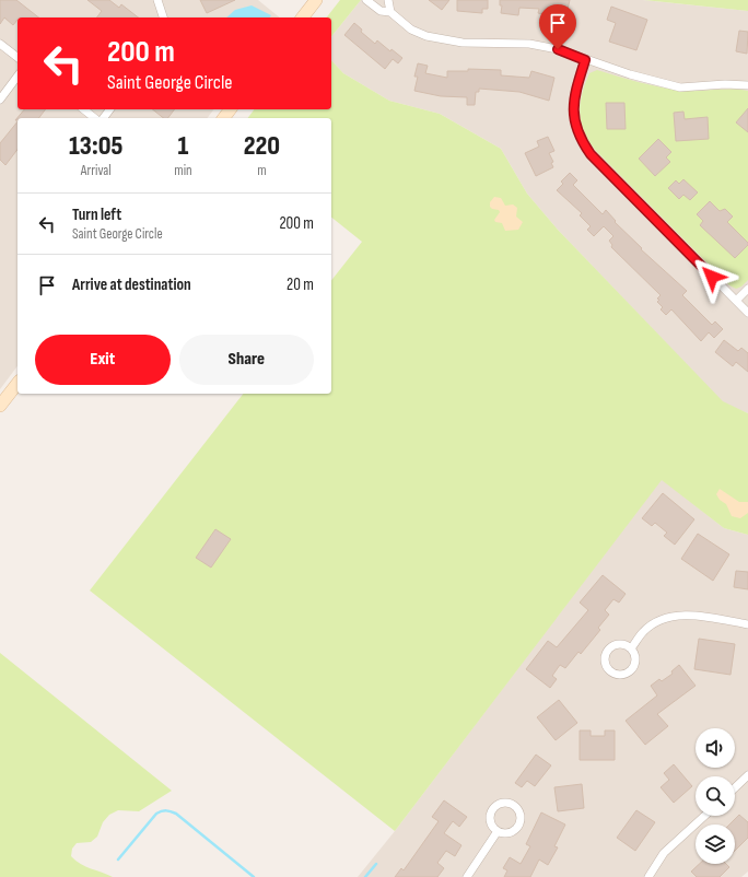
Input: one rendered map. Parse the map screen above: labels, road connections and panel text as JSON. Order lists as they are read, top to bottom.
{
  "page": {
    "turn": ["200 m", "Saint George Circle"],
    "eta": [
      "13:05",
      "Arrival",
      "1",
      "min",
      "220",
      "m"
    ],
    "list": [
      {
        "name": "Turn left",
        "note": "Saint George Circle",
        "value": "200 m"
      },
      {
        "name": "Arrive at destination",
        "value": "20 m"
      }
    ],
    "buttons": ["Exit", "Share"]
  }
}
